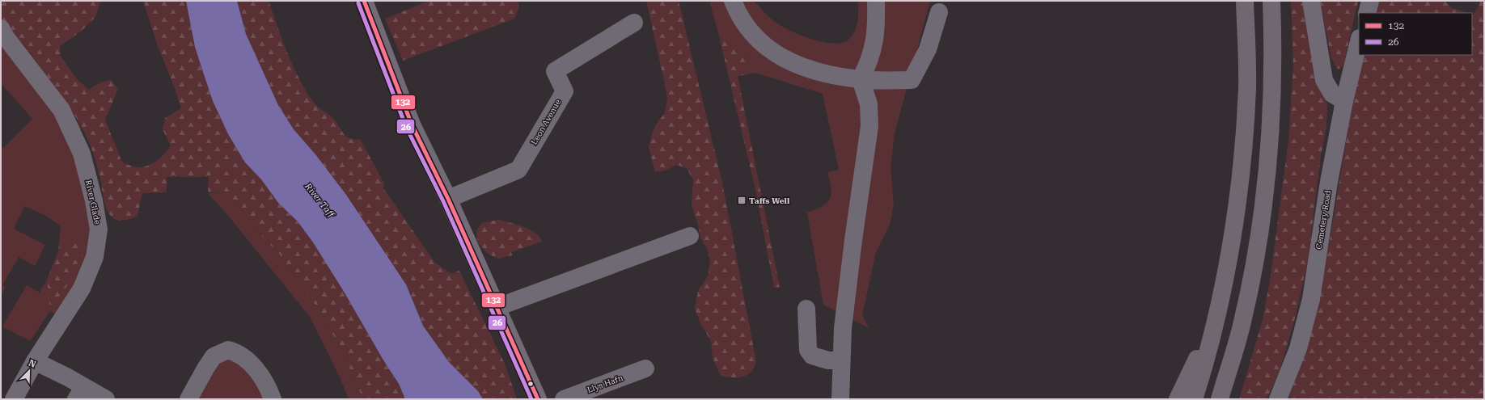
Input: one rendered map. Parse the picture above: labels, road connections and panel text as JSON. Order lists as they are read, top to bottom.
{
  "streets": {
    "street": [
      "Leon Avenue",
      "River Glade",
      "Cemetery Road",
      "Llys Hafn"
    ]
  },
  "water": ["River Taff"],
  "places": {
    "transit": ["Taffs Well"]
  },
  "lines": ["transit line 132", "transit line 26"],
  "legend": ["132", "26"],
  "north": "top right"
}
